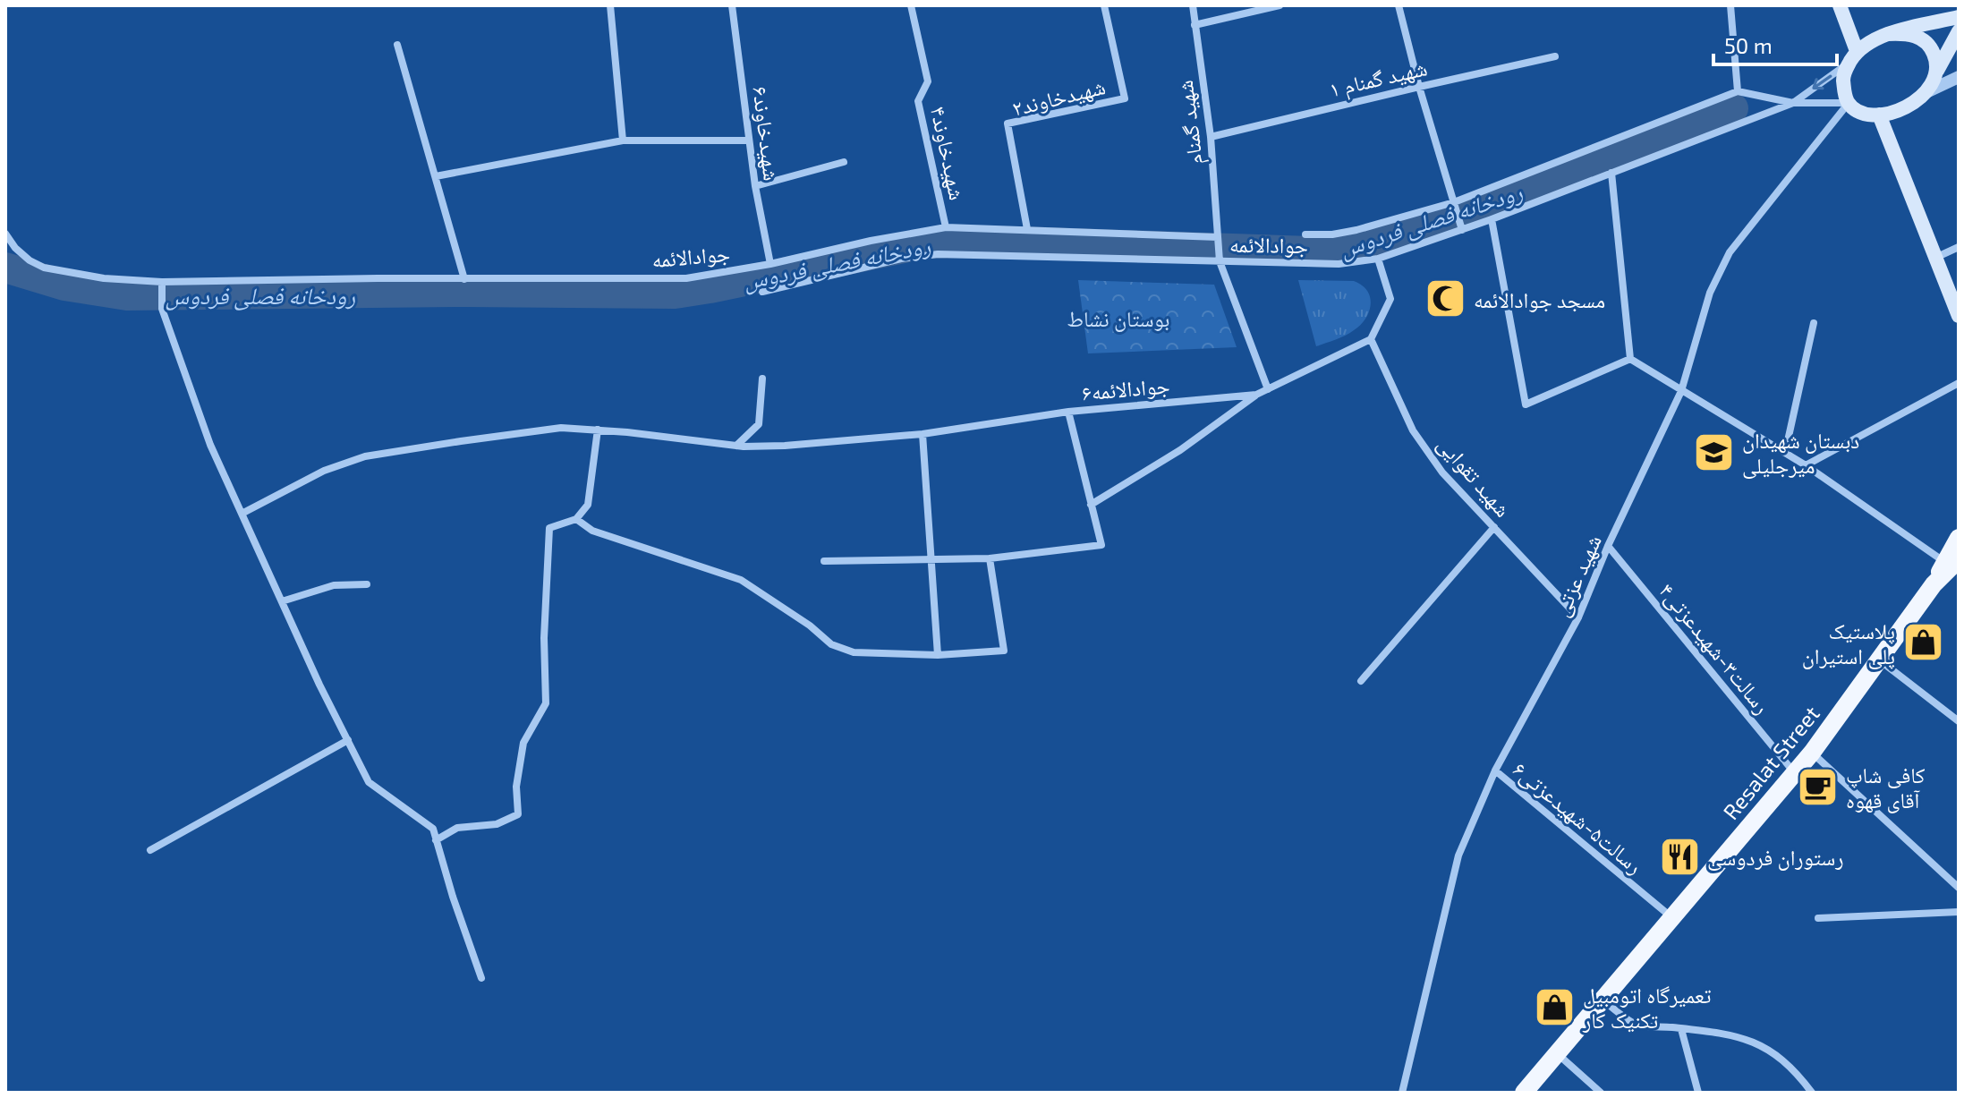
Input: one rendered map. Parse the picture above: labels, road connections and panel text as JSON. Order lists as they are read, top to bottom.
{
  "streets": {
    "main road": ["Resalat Street"],
    "street": [
      "شهید گمنام ۱",
      "شهیدخاوند۲",
      "شهید گمنام",
      "شهیدخاوند۶",
      "شهیدخاوند۴",
      "جوادالائمه",
      "جوادالائمه۶",
      "شهید تقوایی",
      "شهید عزتی",
      "رسالت۳-شهیدعزتی۴",
      "رسالت۵-شهیدعزتی۶"
    ]
  },
  "crossings": [
    ["شهید گمنام ۱", "شهید گمنام"],
    ["شهیدخاوند۲", "جوادالائمه"],
    ["شهید گمنام", "جوادالائمه"],
    ["شهید گمنام", "جوادالائمه۶"],
    ["شهیدخاوند۶", "جوادالائمه"],
    ["شهیدخاوند۴", "جوادالائمه"],
    ["جوادالائمه", "شهید عزتی"],
    ["جوادالائمه۶", "شهید تقوایی"],
    ["شهید تقوایی", "شهید عزتی"],
    ["شهید عزتی", "رسالت۳-شهیدعزتی۴"],
    ["شهید عزتی", "رسالت۵-شهیدعزتی۶"],
    ["رسالت۳-شهیدعزتی۴", "Resalat Street"],
    ["Resalat Street", "رسالت۵-شهیدعزتی۶"]
  ],
  "water": ["رودخانه فصلی فردوس"],
  "parks": ["بوستان نشاط"],
  "places": {
    "mosque": ["مسجد جوادالائمه"],
    "school or university": ["دبستان شهیدان میرجلیلی"],
    "shop": ["پلاستیک پلی استیران", "تعمیرگاه اتومبیل تکنیک کار"],
    "cafe": ["کافی شاپ آقای‌ قهوه"],
    "restaurant": ["رستوران فردوسی"]
  },
  "scale_bar": "50 m"
}
